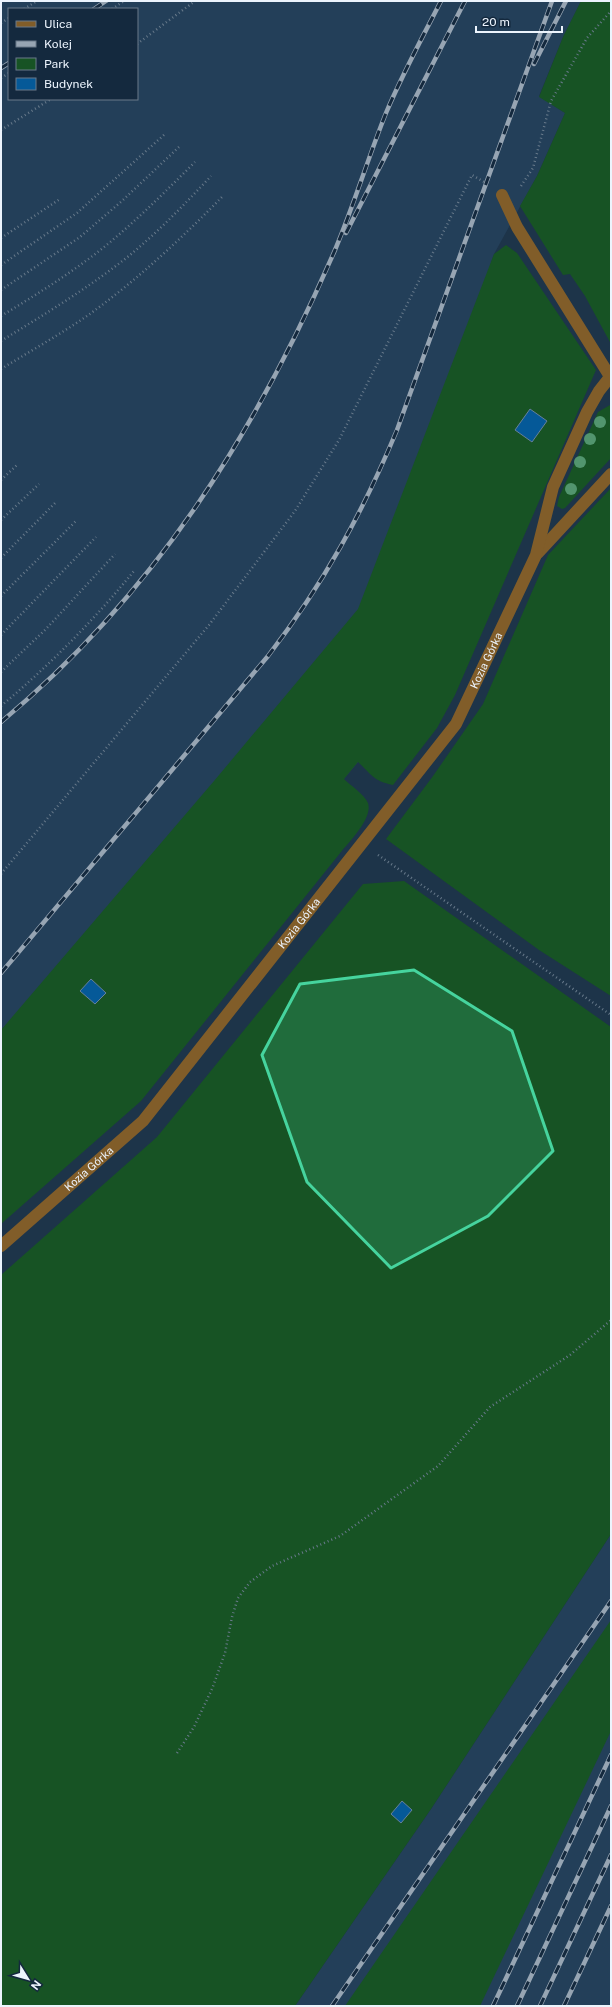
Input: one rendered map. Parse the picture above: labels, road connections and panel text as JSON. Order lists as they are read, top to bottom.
{
  "streets": {
    "street": ["Kozia Górka"]
  },
  "legend": [
    "Ulica",
    "Kolej",
    "Park",
    "Budynek"
  ],
  "scale_bar": "20 m",
  "north": "bottom right"
}
